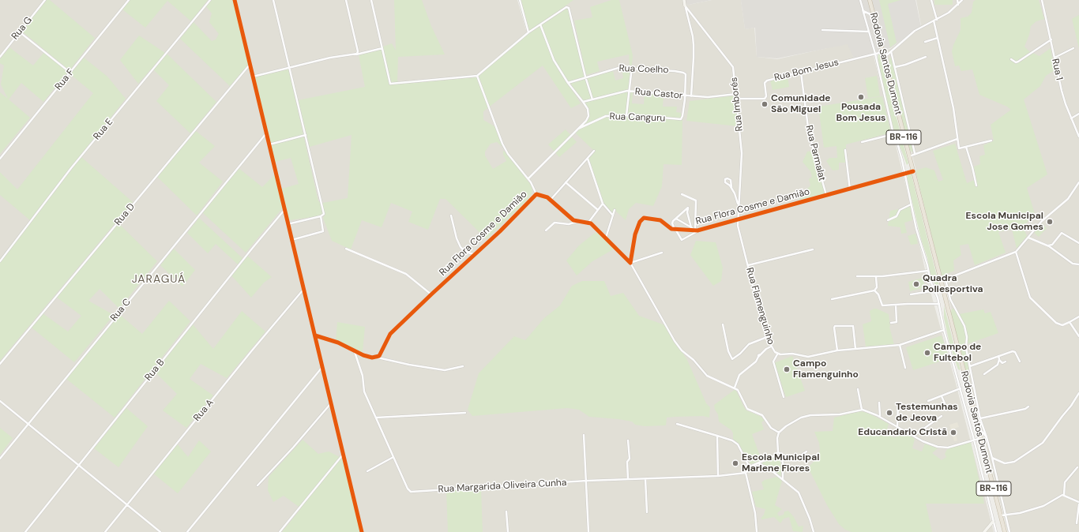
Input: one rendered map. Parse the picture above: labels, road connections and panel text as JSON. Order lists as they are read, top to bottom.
{
  "streets": {
    "highway": ["Rodovia Santos Dumont", "BR-116"],
    "street": [
      "Rua G",
      "Rua Coelho",
      "Rua 1",
      "Rua Bom Jesus",
      "Rua F",
      "Rua Castor",
      "Rua Imborés",
      "Rua Canguru",
      "Rua E",
      "Rua Parmalat",
      "Rua Flora Cosme e Damião",
      "Rua D",
      "Rua Flamenguinho",
      "Rua C",
      "Rua B",
      "Rua A",
      "Rua Margarida Oliveira Cunha"
    ]
  },
  "crossings": [
    ["Rodovia Santos Dumont", "Rua Bom Jesus"],
    ["Rodovia Santos Dumont", "Rua Flora Cosme e Damião"],
    ["Rua Coelho", "Rua Castor"],
    ["Rua Coelho", "Rua Canguru"],
    ["Rua Bom Jesus", "Rua Imborés"],
    ["Rua Bom Jesus", "Rua Parmalat"],
    ["Rua Castor", "Rua Imborés"],
    ["Rua Castor", "Rua Canguru"],
    ["Rua Imborés", "Rua Flora Cosme e Damião"],
    ["Rua Imborés", "Rua Flamenguinho"],
    ["Rua Parmalat", "Rua Flora Cosme e Damião"],
    ["Rua Flora Cosme e Damião", "Rua Flamenguinho"]
  ],
  "districts": ["JARAGUÁ"],
  "places": [
    "Pousada Bom Jesus",
    "Comunidade São Miguel",
    "Escola Municipal Jose Gomes",
    "Quadra Poliesportiva",
    "Campo de Fultebol",
    "Campo Flamenguinho",
    "Testemunhas de Jeova",
    "Educandario Cristã",
    "Escola Municipal Marlene Flores"
  ]
}
